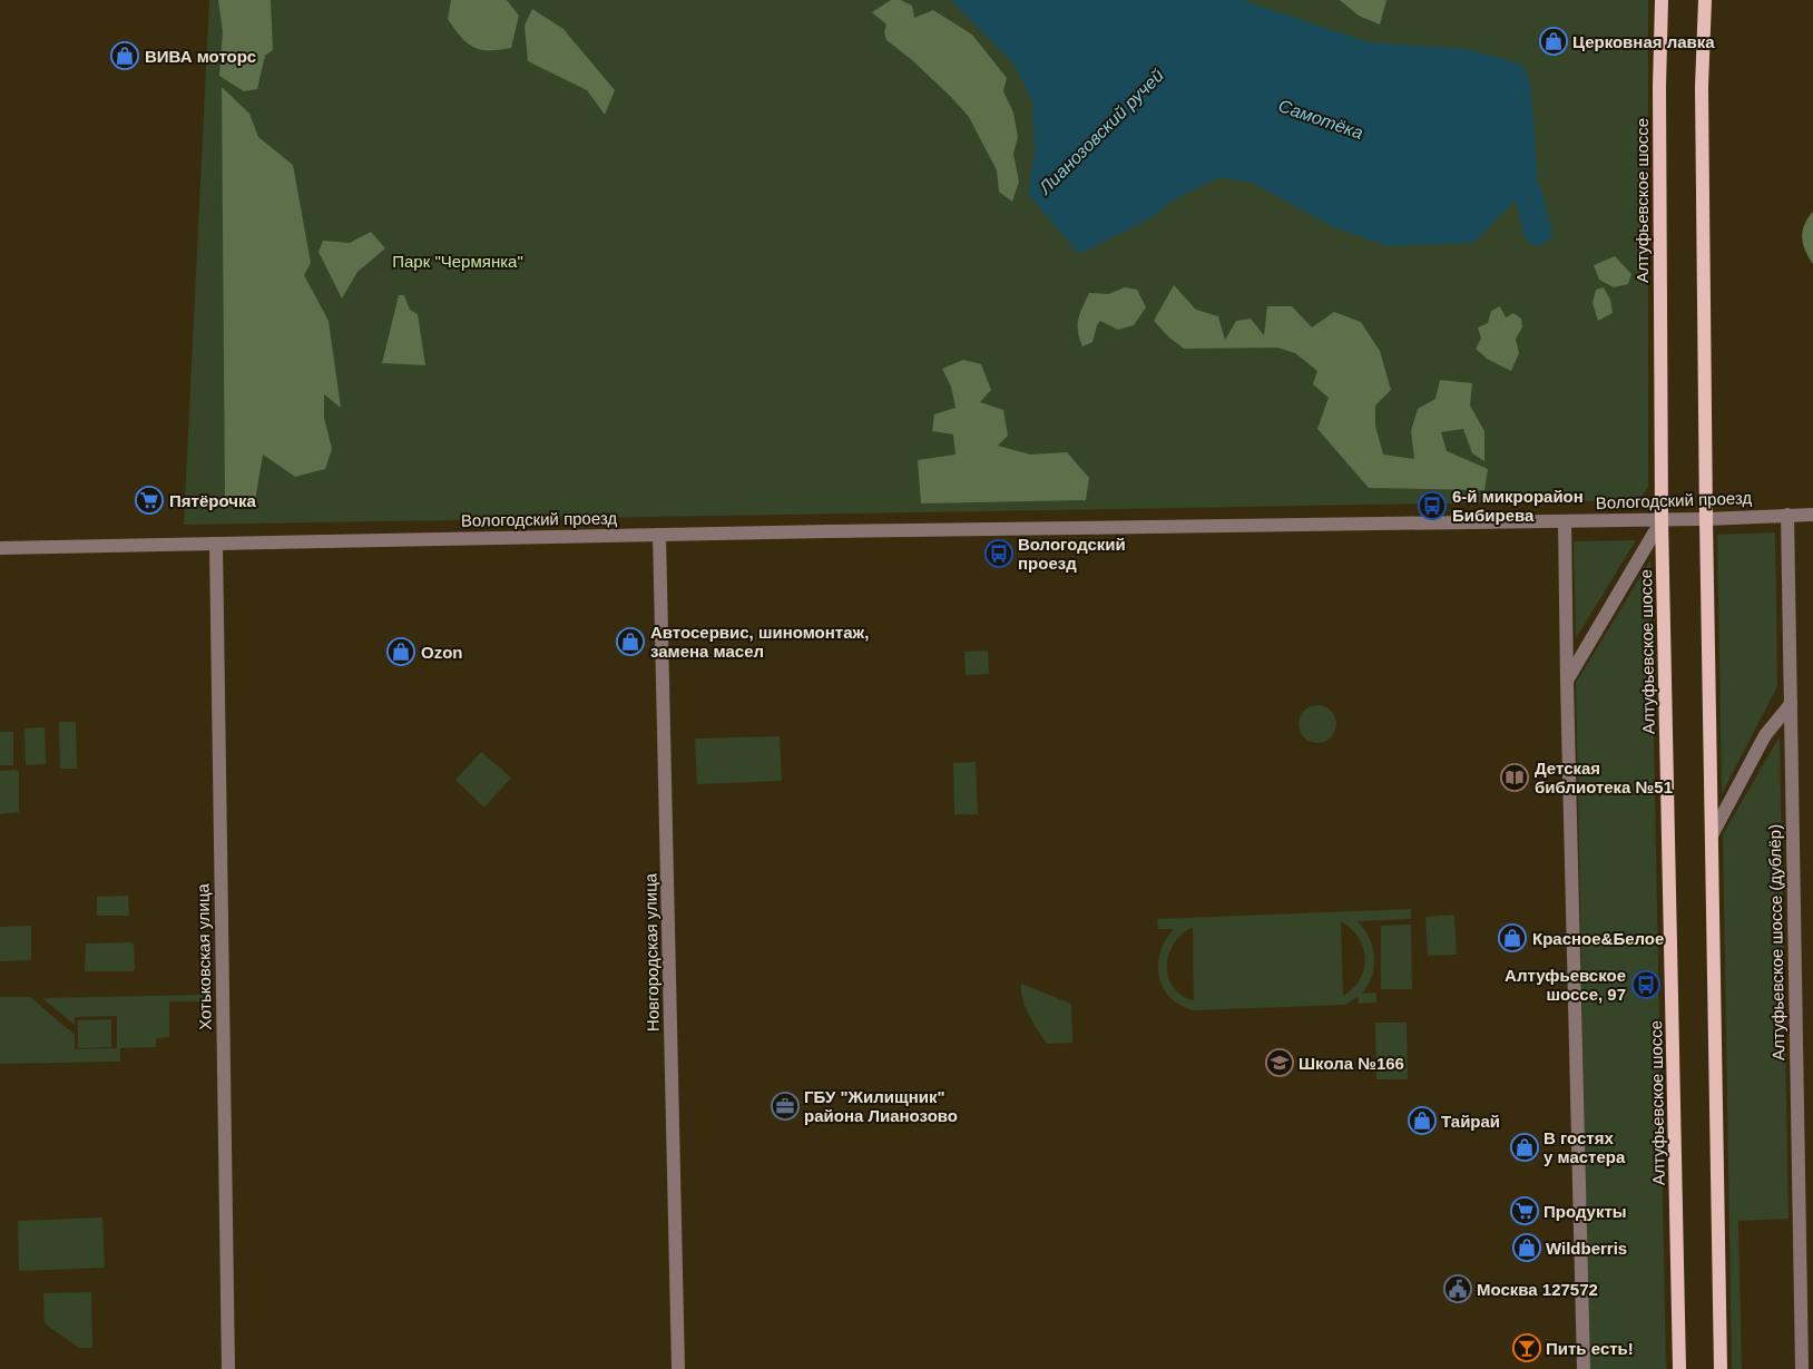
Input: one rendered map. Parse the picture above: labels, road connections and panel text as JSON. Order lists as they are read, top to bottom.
{
  "streets": {
    "main road": ["Алтуфьевское шоссе"],
    "street": [
      "Вологодский проезд",
      "Алтуфьевское шоссе (дублёр)",
      "Новгородская улица",
      "Хотьковская улица"
    ]
  },
  "crossings": [
    ["Алтуфьевское шоссе", "Вологодский проезд"],
    ["Вологодский проезд", "Алтуфьевское шоссе (дублёр)"],
    ["Вологодский проезд", "Новгородская улица"],
    ["Вологодский проезд", "Хотьковская улица"]
  ],
  "water": ["Самотёка", "Лианозовский ручей"],
  "parks": ["Парк \"Чермянка\""],
  "places": {
    "shop": [
      "Церковная лавка",
      "ВИВА моторс",
      "Автосервис, шиномонтаж, замена масел",
      "Ozon",
      "Красное&Белое",
      "Тайрай",
      "В гостях у мастера",
      "Wildberris"
    ],
    "supermarket": ["Пятёрочка", "Продукты"],
    "bus stop": ["6-й микрорайон Бибирева", "Вологодский проезд", "Алтуфьевское шоссе, 97"],
    "library": ["Детская библиотека №51"],
    "school or university": ["Школа №166"],
    "office": ["ГБУ \"Жилищник\" района Лианозово"],
    "public building": ["Москва 127572"],
    "bar": ["Пить есть!"]
  }
}
